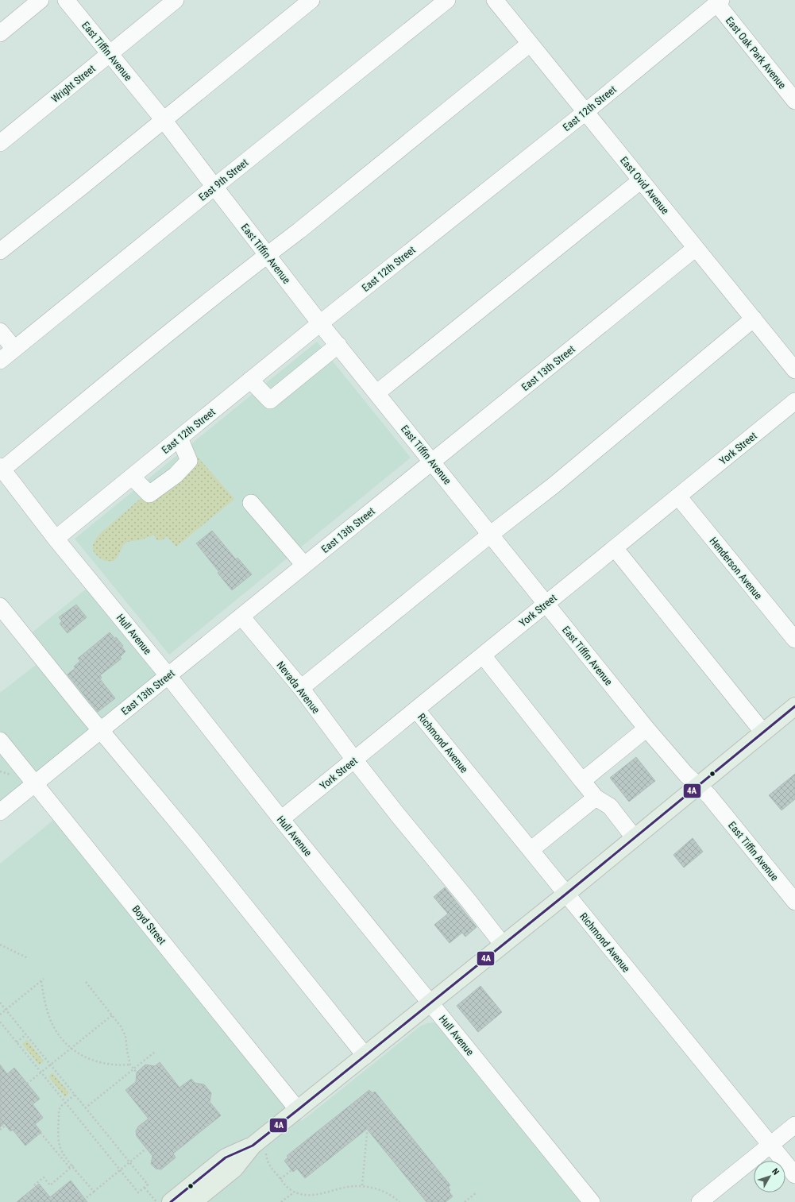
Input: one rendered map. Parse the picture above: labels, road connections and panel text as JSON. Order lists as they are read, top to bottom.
{
  "streets": {
    "street": [
      "East Tiffin Avenue",
      "East Oak Park Avenue",
      "Wright Street",
      "East 12th Street",
      "East 9th Street",
      "East Ovid Avenue",
      "East 13th Street",
      "York Street",
      "Henderson Avenue",
      "Hull Avenue",
      "Nevada Avenue",
      "Richmond Avenue",
      "Boyd Street"
    ]
  },
  "crossings": [
    ["East Tiffin Avenue", "Wright Street"],
    ["East Tiffin Avenue", "East 12th Street"],
    ["East Tiffin Avenue", "East 9th Street"],
    ["East Tiffin Avenue", "East 13th Street"],
    ["East Tiffin Avenue", "York Street"],
    ["East Oak Park Avenue", "East 12th Street"],
    ["East 12th Street", "East Ovid Avenue"],
    ["East 12th Street", "Hull Avenue"],
    ["East Ovid Avenue", "East 13th Street"],
    ["East 13th Street", "Hull Avenue"],
    ["East 13th Street", "Nevada Avenue"],
    ["East 13th Street", "Boyd Street"],
    ["York Street", "Henderson Avenue"],
    ["York Street", "Hull Avenue"],
    ["York Street", "Nevada Avenue"],
    ["York Street", "Richmond Avenue"]
  ],
  "lines": ["transit line 4A"],
  "north": "top right"
}
